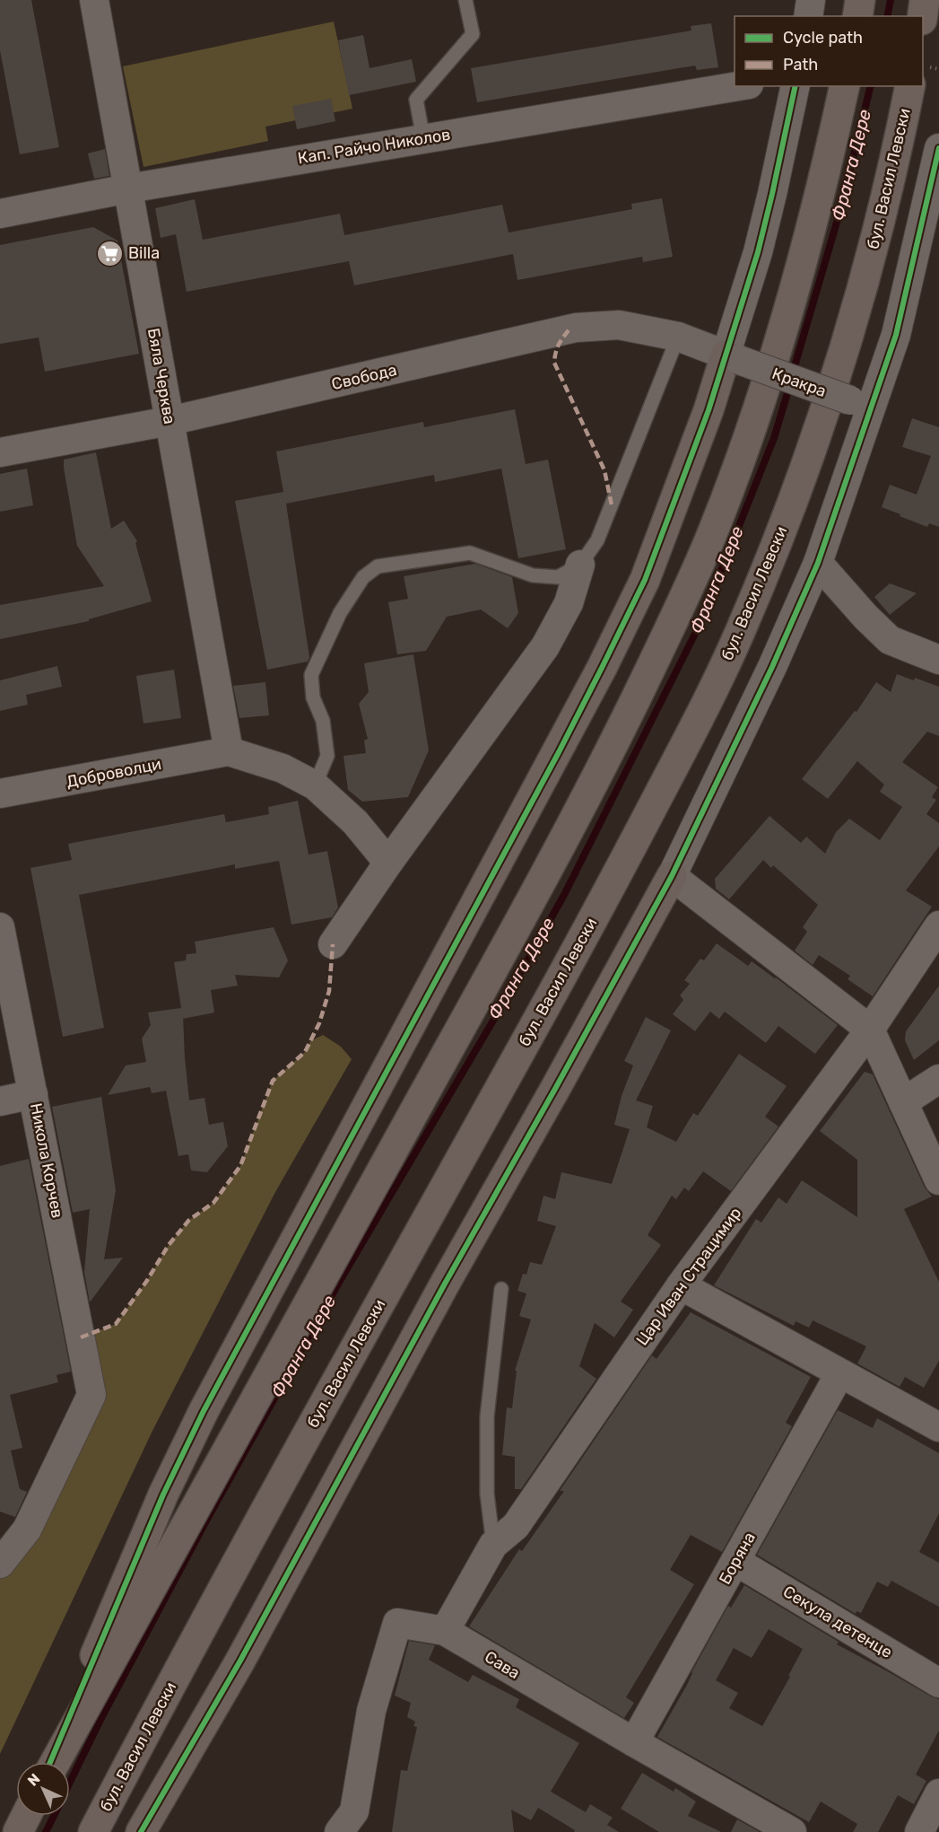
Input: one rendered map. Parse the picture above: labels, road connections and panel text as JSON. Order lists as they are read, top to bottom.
{
  "streets": {
    "highway": ["бул. Васил Левски"],
    "street": [
      "Кап. Райчо Николов",
      "Бяла Черква",
      "Свобода",
      "Кракра",
      "Доброволци",
      "Никола Корчев",
      "Цар Иван Страцимир",
      "Боряна",
      "Секула детенце",
      "Сава"
    ]
  },
  "crossings": [
    ["Кап. Райчо Николов", "Бяла Черква"],
    ["Бяла Черква", "Свобода"],
    ["Бяла Черква", "Доброволци"],
    ["Свобода", "Кракра"],
    ["Цар Иван Страцимир", "Сава"],
    ["Боряна", "Секула детенце"],
    ["Боряна", "Сава"]
  ],
  "water": ["Франга Дере"],
  "places": {
    "supermarket": ["Billa"]
  },
  "legend": ["Cycle path", "Path"],
  "north": "top left"
}
